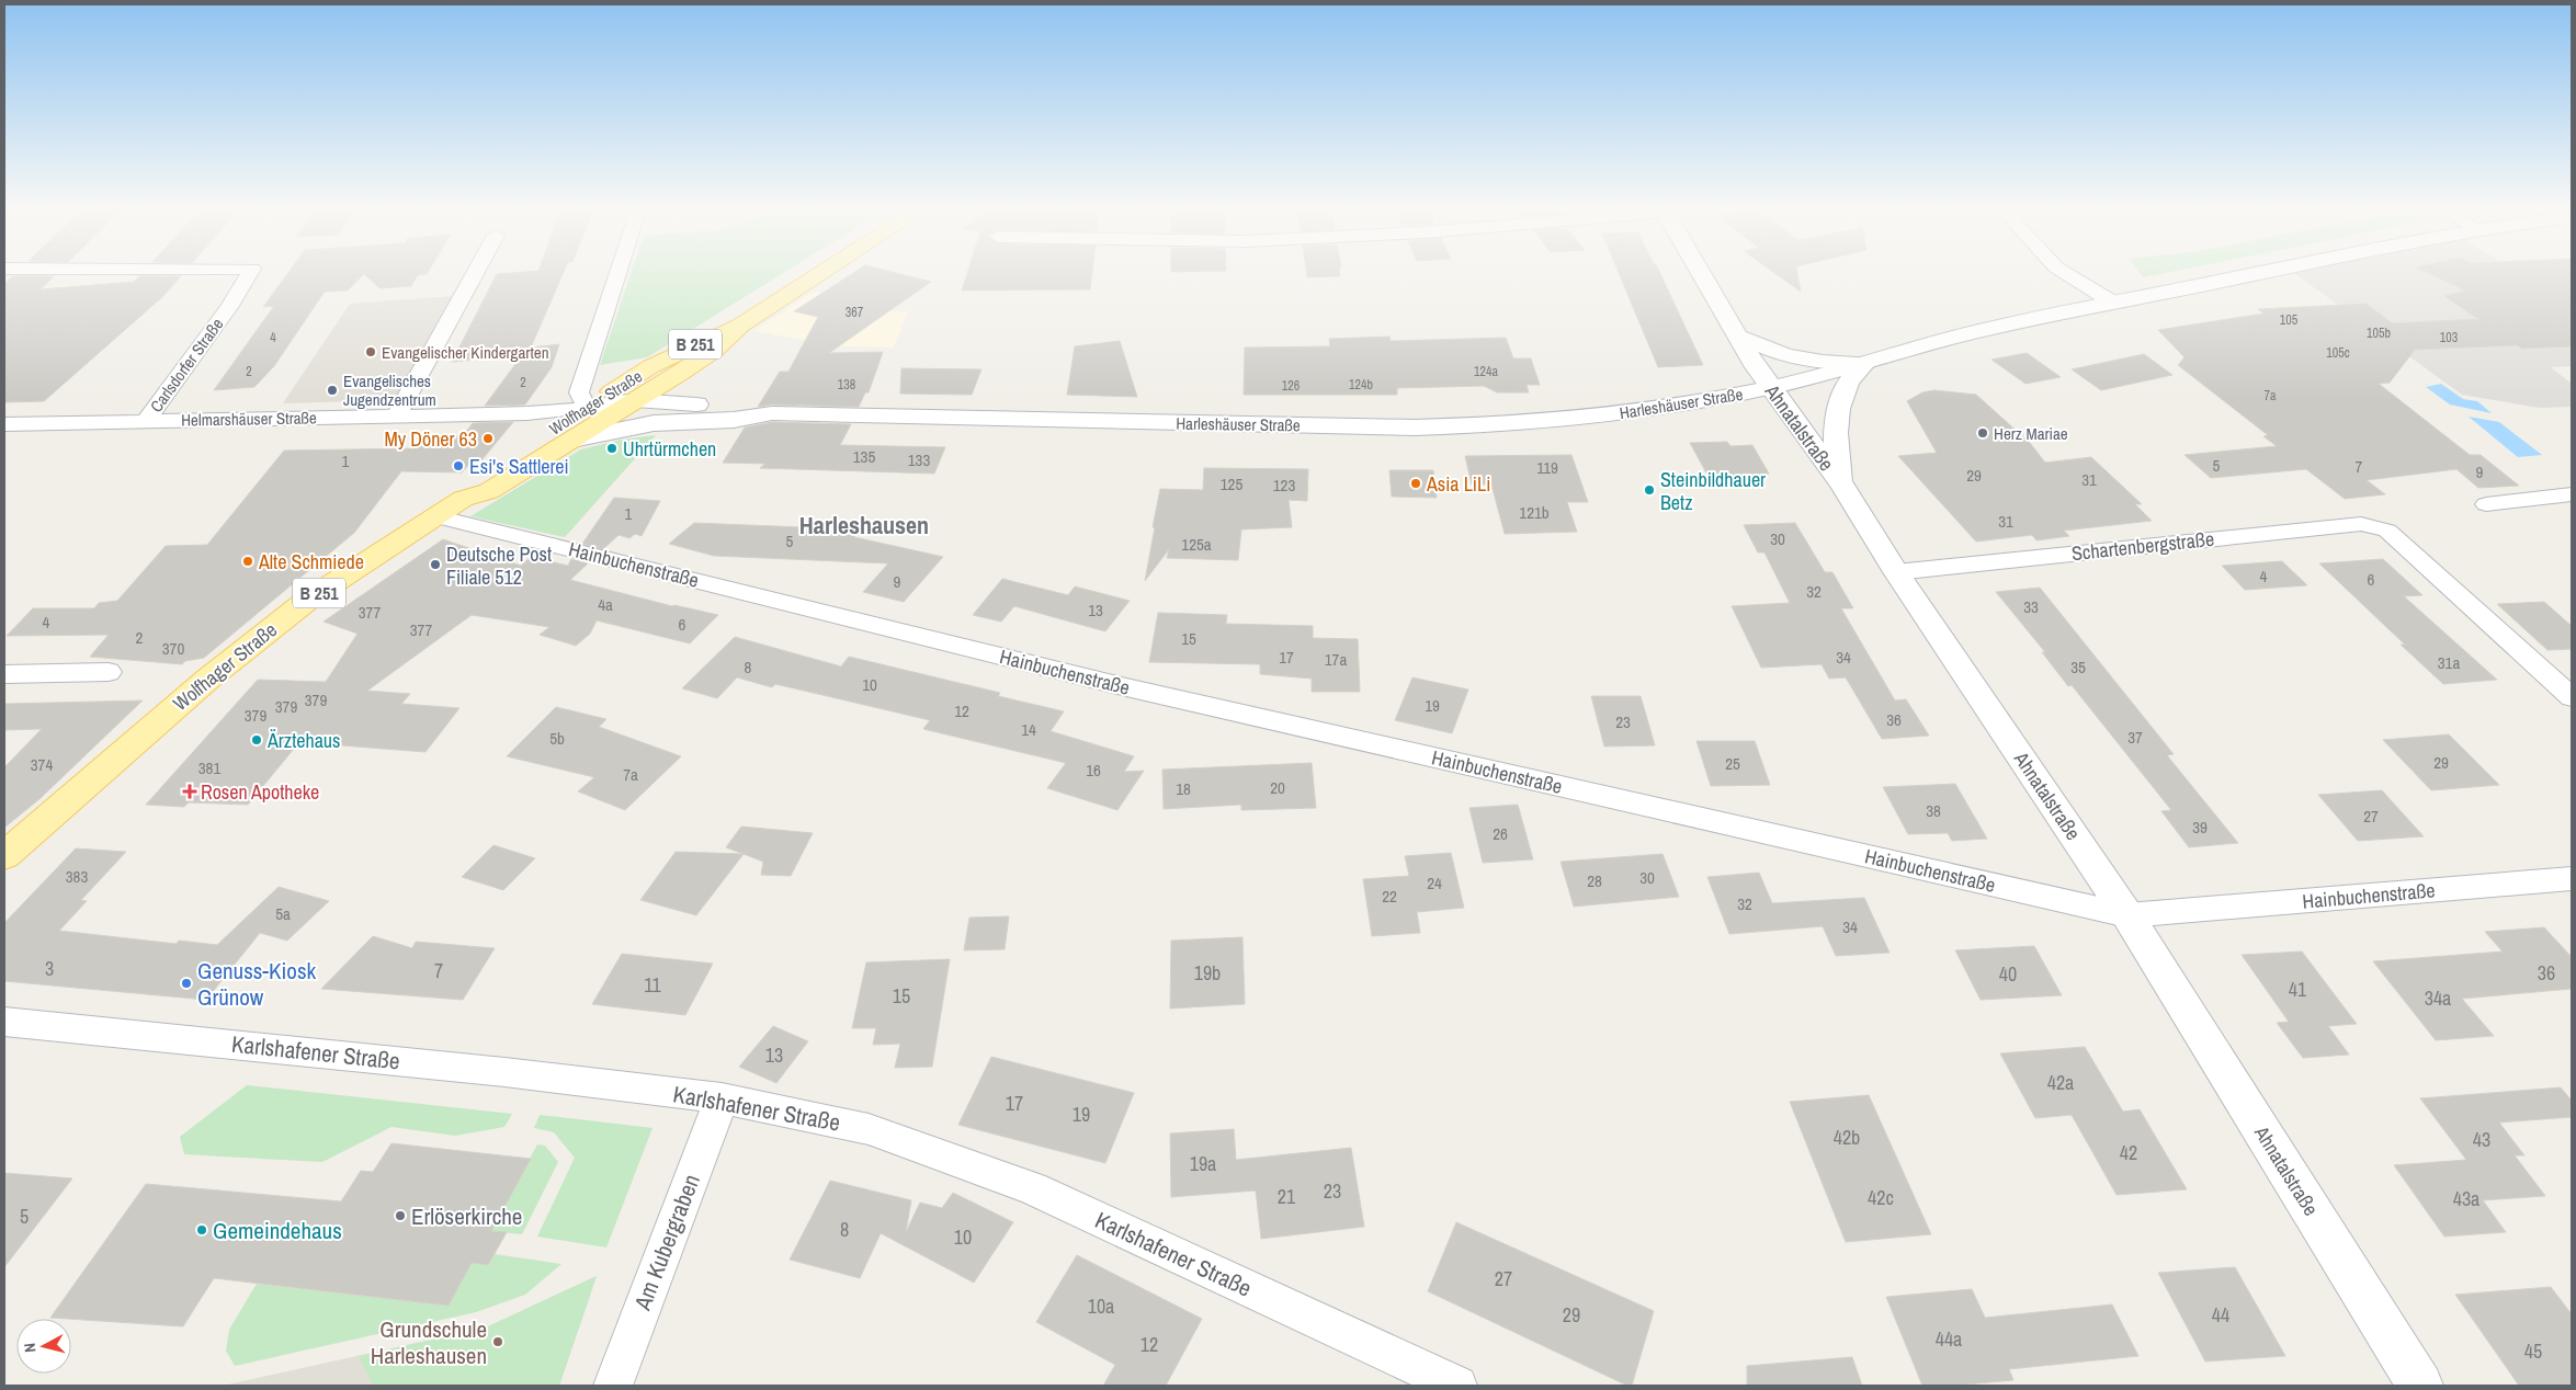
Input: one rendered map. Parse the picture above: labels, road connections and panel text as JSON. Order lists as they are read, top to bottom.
{
  "streets": {
    "main road": [
      "B 251",
      "Wolfhager Straße",
      "Harleshäuser Straße",
      "Ahnatalstraße"
    ],
    "street": [
      "Carlsdorfer Straße",
      "Helmarshäuser Straße",
      "Schartenbergstraße",
      "Hainbuchenstraße",
      "Karlshafener Straße",
      "Am Kubergraben"
    ]
  },
  "crossings": [
    ["Carlsdorfer Straße", "Helmarshäuser Straße"],
    ["Wolfhager Straße", "Harleshäuser Straße"],
    ["Wolfhager Straße", "Helmarshäuser Straße"],
    ["Wolfhager Straße", "Hainbuchenstraße"],
    ["Harleshäuser Straße", "Helmarshäuser Straße"],
    ["Harleshäuser Straße", "Ahnatalstraße"],
    ["Ahnatalstraße", "Schartenbergstraße"],
    ["Ahnatalstraße", "Hainbuchenstraße"],
    ["Karlshafener Straße", "Am Kubergraben"]
  ],
  "districts": ["Harleshausen"],
  "places": {
    "other": [
      "Evangelischer Kindergarten",
      "Evangelisches Jugendzentrum",
      "Herz Mariae",
      "My Döner 63",
      "Uhrtürmchen",
      "Esi's Sattlerei",
      "Asia LiLi",
      "Steinbildhauer Betz",
      "Alte Schmiede",
      "Deutsche Post Filiale 512",
      "Ärztehaus",
      "Genuss-Kiosk Grünow",
      "Erlöserkirche",
      "Gemeindehaus",
      "Grundschule Harleshausen"
    ],
    "health": ["Rosen Apotheke"]
  },
  "house_numbers": [
    "367",
    "105",
    "105b",
    "4",
    "103",
    "105c",
    "2",
    "124a",
    "2",
    "138",
    "124b",
    "126",
    "7a",
    "135",
    "133",
    "1",
    "5",
    "7",
    "119",
    "9",
    "29",
    "31",
    "125",
    "123",
    "121b",
    "1",
    "31",
    "30",
    "5",
    "125a",
    "4",
    "6",
    "9",
    "32",
    "4a",
    "33",
    "13",
    "377",
    "4",
    "6",
    "377",
    "2",
    "15",
    "370",
    "17",
    "34",
    "17a",
    "31a",
    "8",
    "35",
    "10",
    "379",
    "19",
    "379",
    "12",
    "379",
    "36",
    "23",
    "14",
    "37",
    "5b",
    "29",
    "25",
    "374",
    "381",
    "16",
    "7a",
    "20",
    "18",
    "38",
    "27",
    "39",
    "26",
    "383",
    "30",
    "28",
    "24",
    "22",
    "32",
    "5a",
    "34",
    "3",
    "7",
    "19b",
    "36",
    "40",
    "11",
    "41",
    "15",
    "34a",
    "13",
    "42a",
    "17",
    "19",
    "42b",
    "43",
    "42",
    "19a",
    "23",
    "21",
    "42c",
    "43a",
    "5",
    "8",
    "10",
    "27",
    "10a",
    "29",
    "44",
    "44a",
    "12",
    "45"
  ],
  "north": "left"
}
